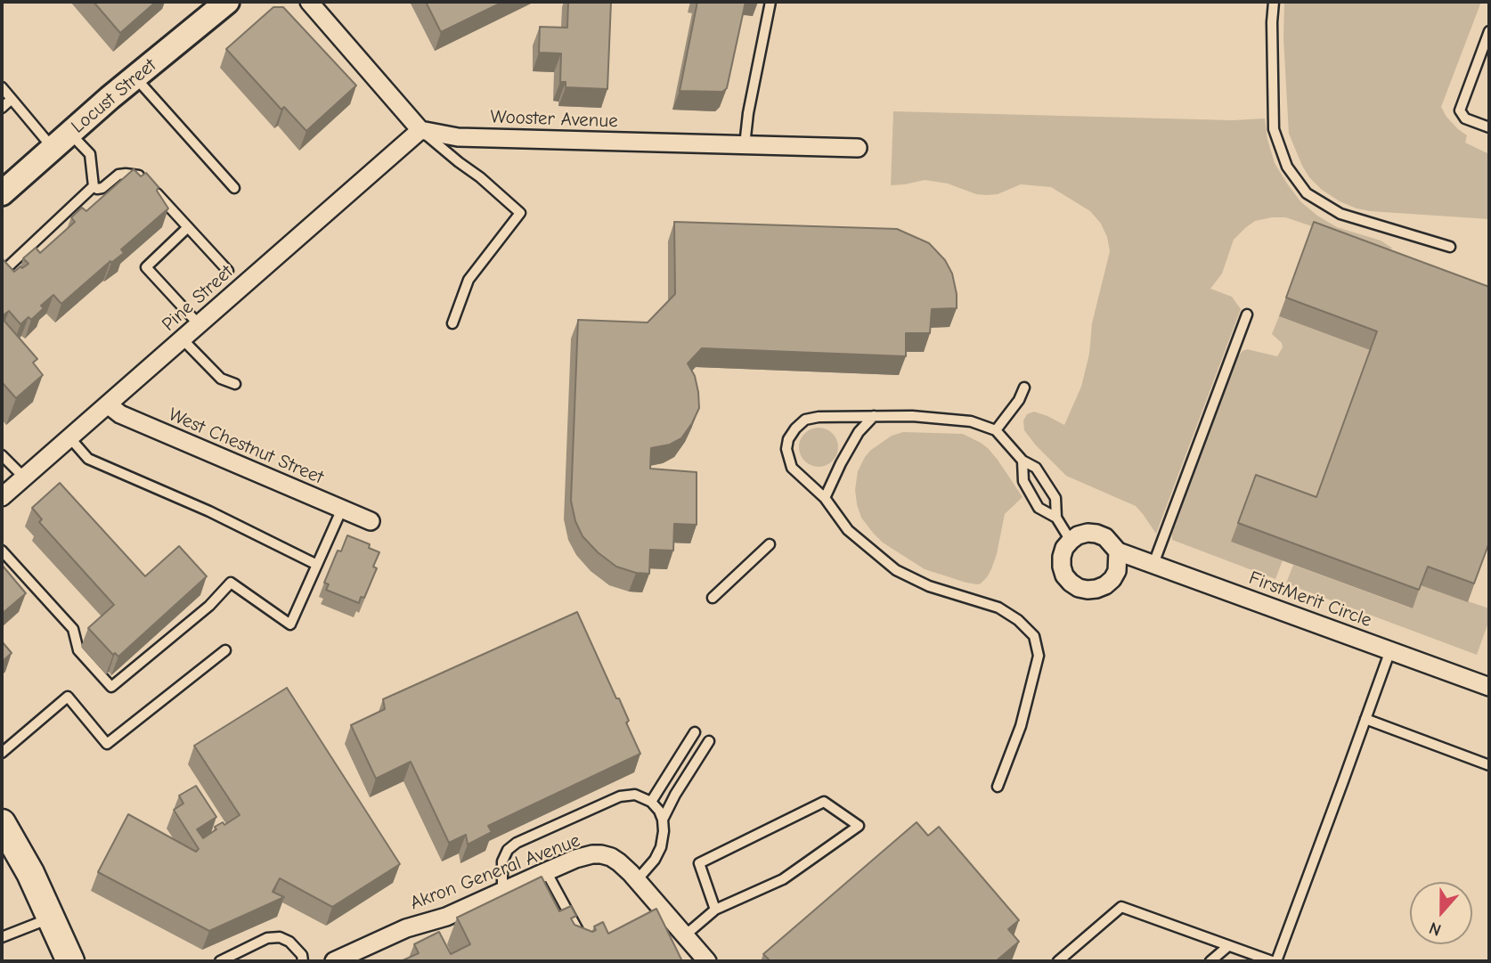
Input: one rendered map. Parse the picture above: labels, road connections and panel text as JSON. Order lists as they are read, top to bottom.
{
  "streets": {
    "main road": ["Locust Street"],
    "street": [
      "Wooster Avenue",
      "Pine Street",
      "West Chestnut Street",
      "FirstMerit Circle",
      "Akron General Avenue"
    ]
  },
  "crossings": [
    ["Wooster Avenue", "Pine Street"],
    ["Pine Street", "West Chestnut Street"]
  ],
  "north": "bottom"
}
